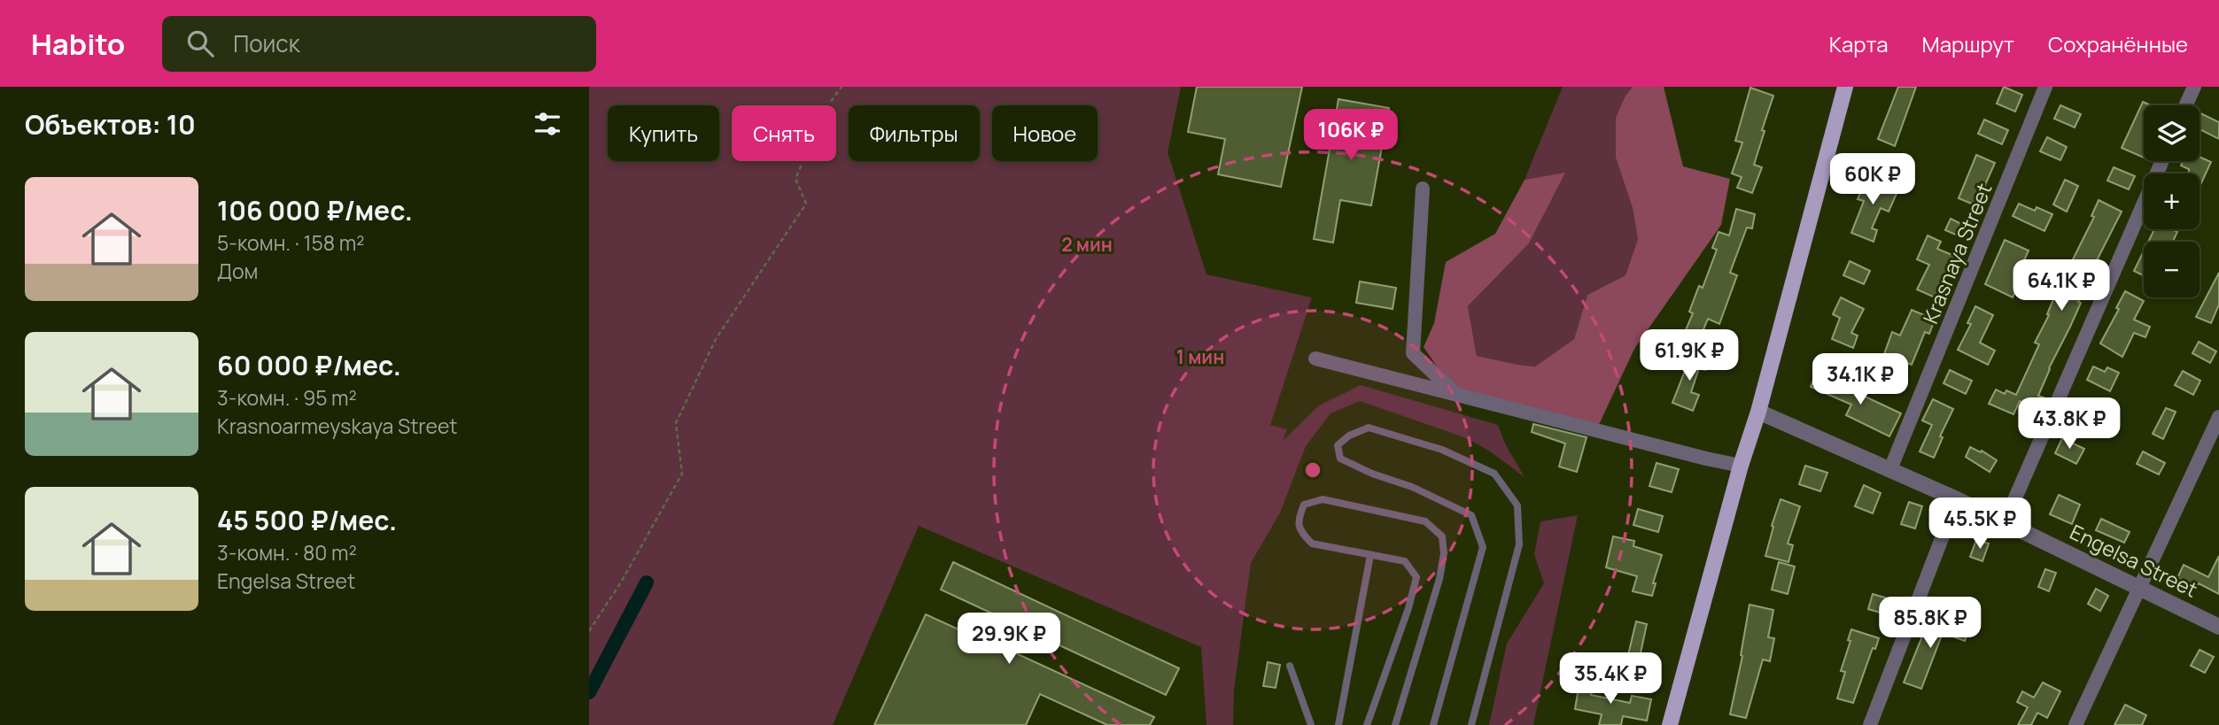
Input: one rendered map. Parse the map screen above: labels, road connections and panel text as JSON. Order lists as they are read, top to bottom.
{
  "streets": {
    "street": ["Krasnaya Street", "Engelsa Street"]
  },
  "crossings": [
    ["Krasnaya Street", "Engelsa Street"]
  ],
  "page": {
    "header": "Habito",
    "search": "Поиск",
    "nav": ["Карта", "Маршрут", "Сохранённые"],
    "heading": "Объектов: 10",
    "map_buttons": ["+", "−"],
    "chip": [
      "Купить",
      "Снять",
      "Фильтры",
      "Новое"
    ],
    "price": [
      "106K ₽",
      "60K ₽",
      "64.1K ₽",
      "61.9K ₽",
      "34.1K ₽",
      "43.8K ₽",
      "45.5K ₽",
      "85.8K ₽",
      "29.9K ₽",
      "35.4K ₽"
    ],
    "list": [
      {
        "name": "106 000 ₽/мес.",
        "note": "5-комн. · 158 m² · Дом"
      },
      {
        "name": "60 000 ₽/мес.",
        "note": "3-комн. · 95 m² · Krasnoarmeyskaya Street"
      },
      {
        "name": "45 500 ₽/мес.",
        "note": "3-комн. · 80 m² · Engelsa Street"
      }
    ]
  },
  "rings": ["2 мин", "1 мин"]
}
